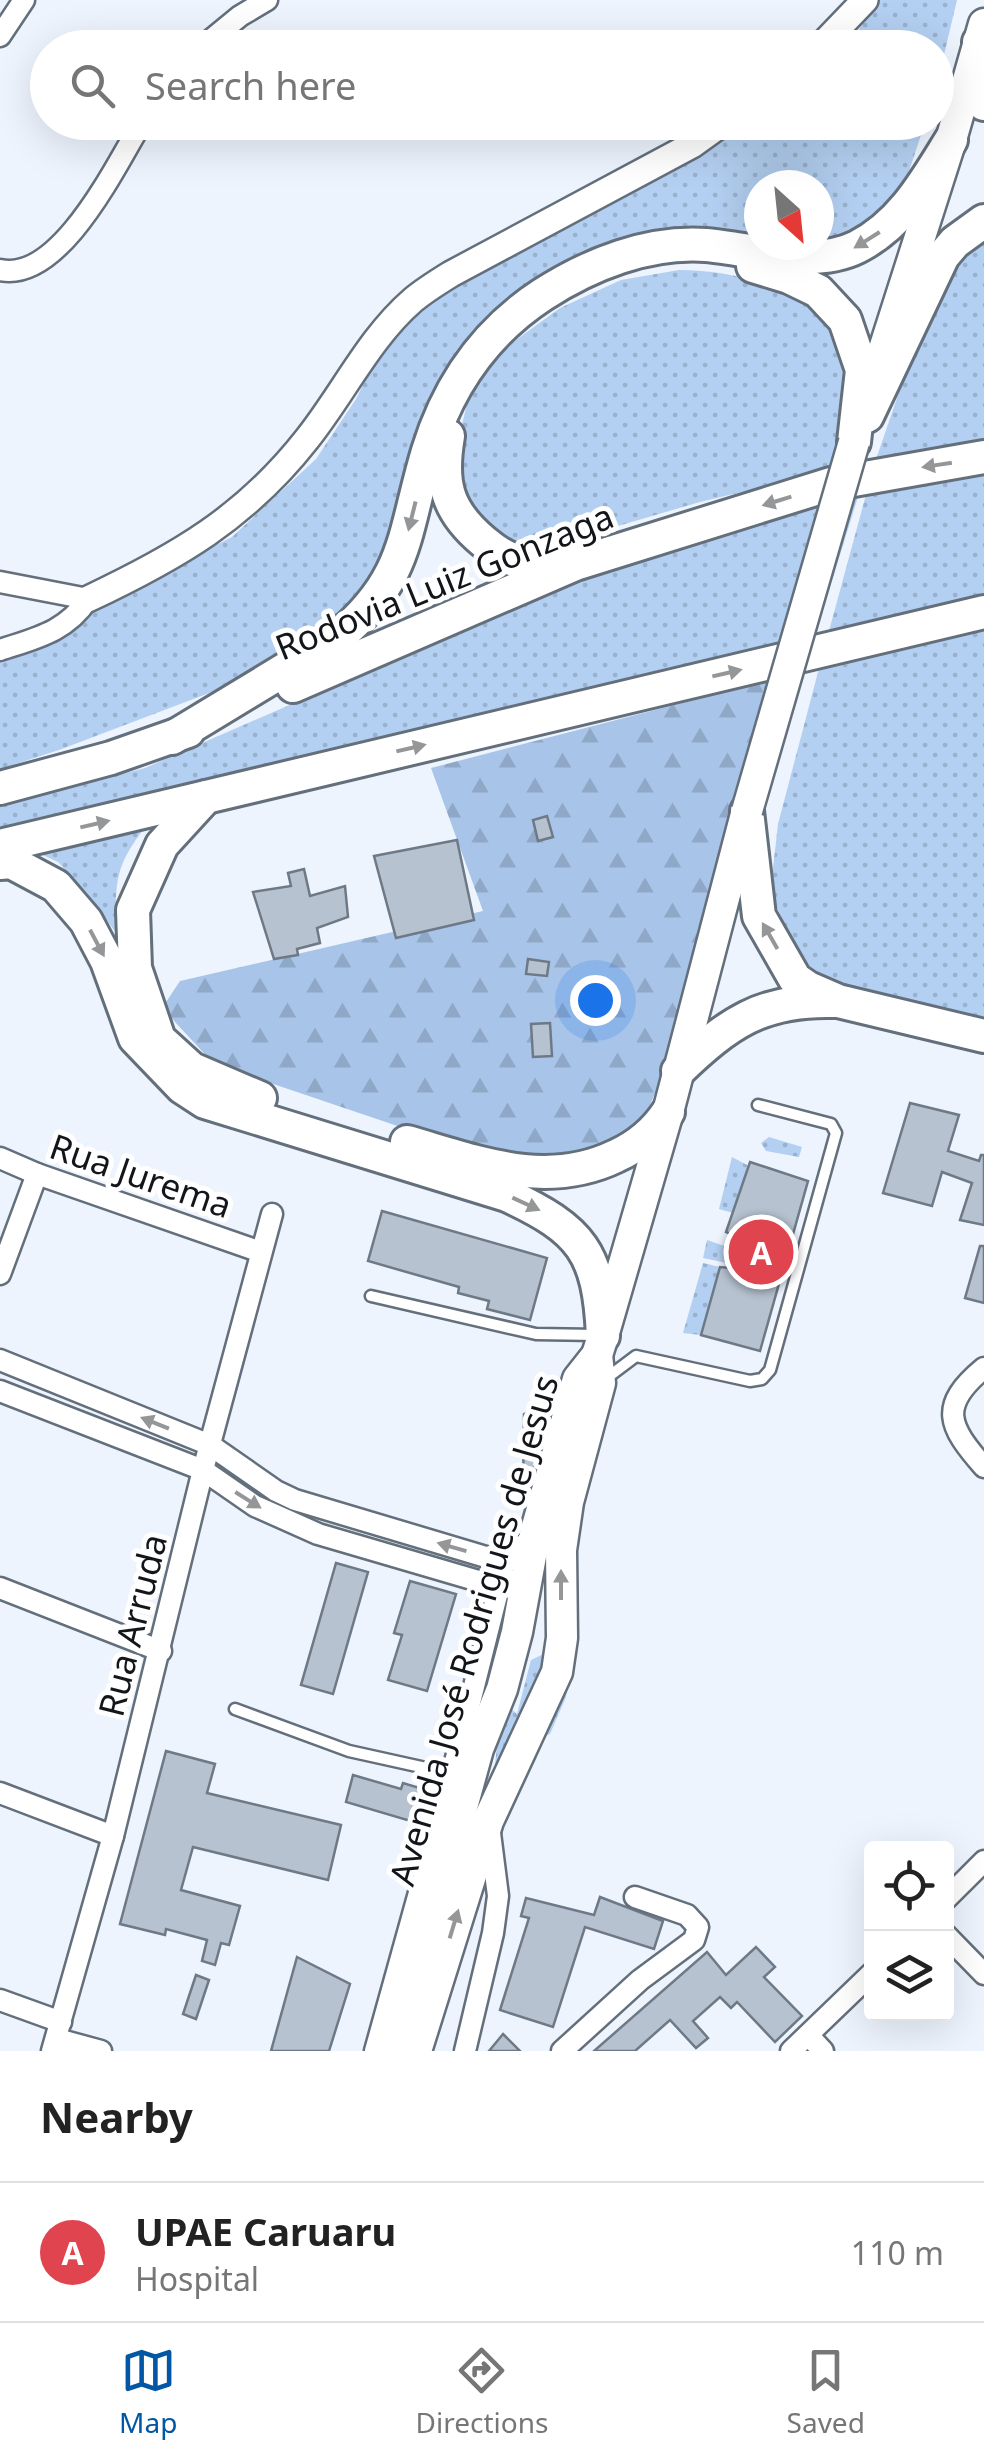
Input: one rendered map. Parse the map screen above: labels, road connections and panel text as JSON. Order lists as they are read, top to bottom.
{
  "streets": {
    "highway": ["Rodovia Luiz Gonzaga"],
    "main road": ["Avenida José Rodrigues de Jesus"],
    "street": ["Rua Jurema", "Rua Arruda"]
  },
  "crossings": [
    ["Rua Jurema", "Rua Arruda"]
  ],
  "north": "bottom right",
  "page": {
    "search": "Search here",
    "pins": "A",
    "heading": "Nearby",
    "list": [
      {
        "mark": "A",
        "name": "UPAE Caruaru",
        "note": "Hospital",
        "value": "110 m"
      }
    ],
    "nav": ["Map", "Directions", "Saved"]
  }
}
